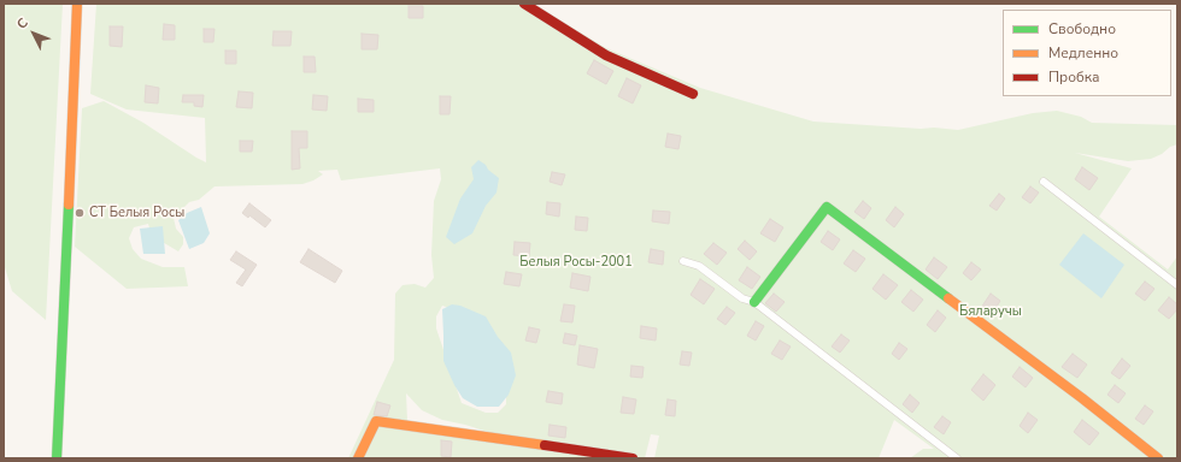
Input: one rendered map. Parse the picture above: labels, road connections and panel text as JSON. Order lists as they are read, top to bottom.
{
  "parks": ["Белыя Росы-2001", "Бяларучы"],
  "places": ["СТ Белыя Росы"],
  "legend": ["Свободно", "Медленно", "Пробка"],
  "north": "top left"
}
